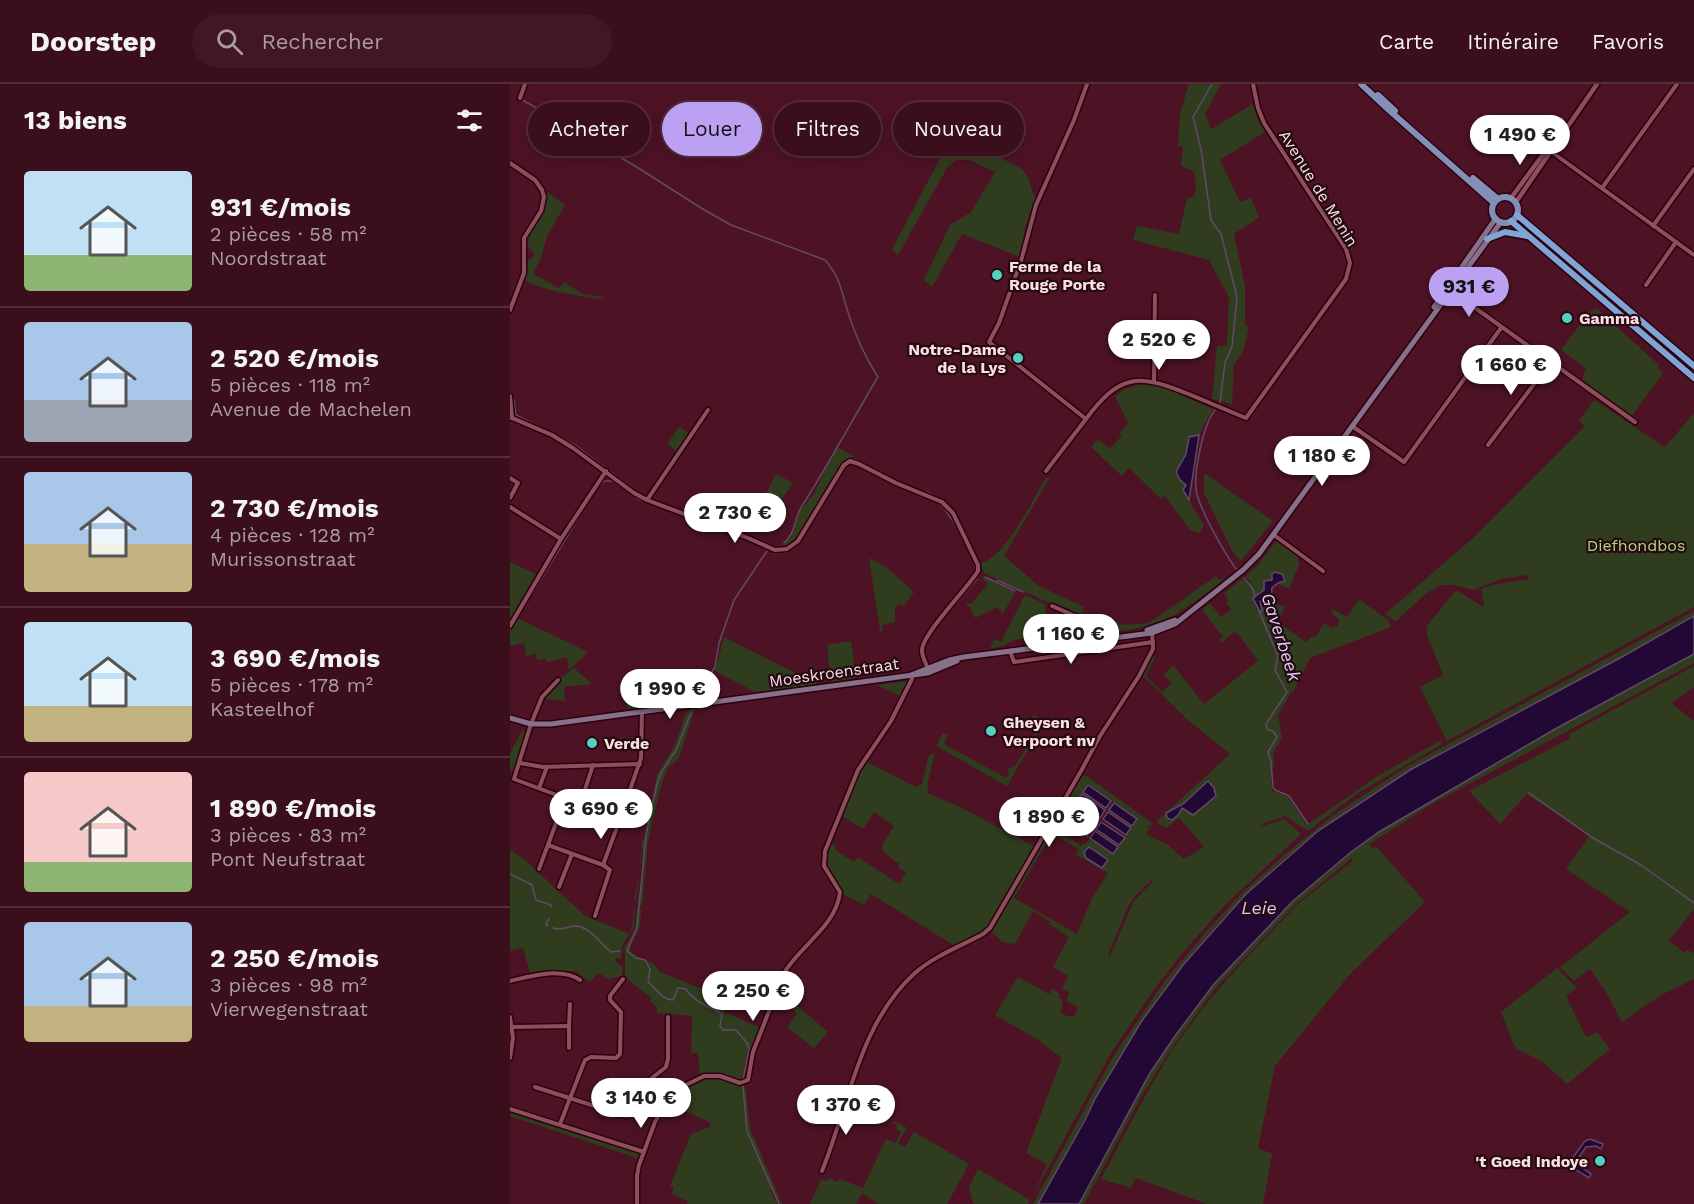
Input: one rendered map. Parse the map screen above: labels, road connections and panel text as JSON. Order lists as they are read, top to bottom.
{
  "streets": {
    "main road": ["Moeskroenstraat"],
    "street": ["Avenue de Menin"]
  },
  "water": ["Gaverbeek", "Leie"],
  "parks": ["Diefhondbos"],
  "places": [
    "Ferme de la Rouge Porte",
    "Gamma",
    "Notre-Dame de la Lys",
    "Gheysen & Verpoort nv",
    "Verde",
    "'t Goed Indoye"
  ],
  "page": {
    "header": "Doorstep",
    "search": "Rechercher",
    "nav": ["Carte", "Itinéraire", "Favoris"],
    "heading": "13 biens",
    "chip": [
      "Acheter",
      "Louer",
      "Filtres",
      "Nouveau"
    ],
    "price": [
      "1 490 €",
      "931 €",
      "2 520 €",
      "1 660 €",
      "1 180 €",
      "2 730 €",
      "1 160 €",
      "1 990 €",
      "3 690 €",
      "1 890 €",
      "2 250 €",
      "3 140 €",
      "1 370 €"
    ],
    "list": [
      {
        "name": "931 €/mois",
        "note": "2 pièces · 58 m² · Noordstraat"
      },
      {
        "name": "2 520 €/mois",
        "note": "5 pièces · 118 m² · Avenue de Machelen"
      },
      {
        "name": "2 730 €/mois",
        "note": "4 pièces · 128 m² · Murissonstraat"
      },
      {
        "name": "3 690 €/mois",
        "note": "5 pièces · 178 m² · Kasteelhof"
      },
      {
        "name": "1 890 €/mois",
        "note": "3 pièces · 83 m² · Pont Neufstraat"
      },
      {
        "name": "2 250 €/mois",
        "note": "3 pièces · 98 m² · Vierwegenstraat"
      }
    ]
  }
}
